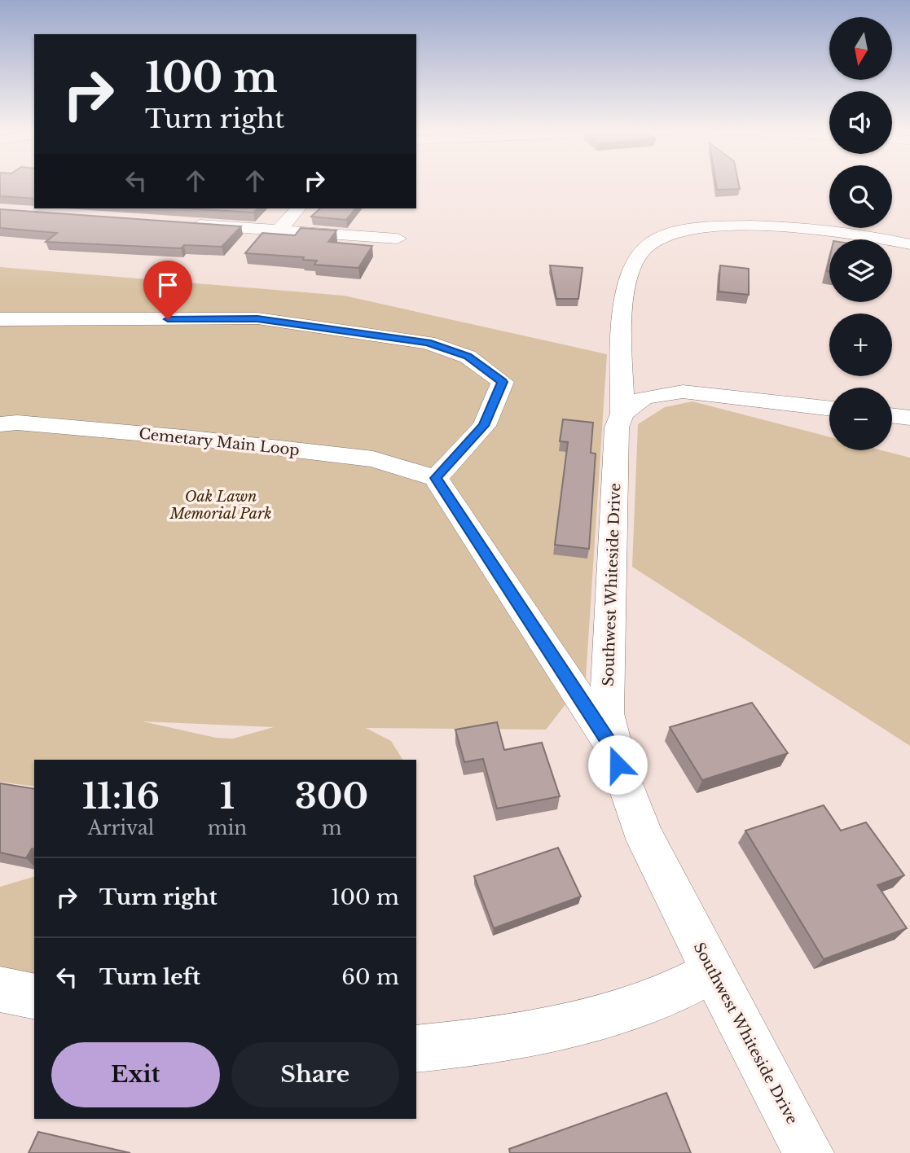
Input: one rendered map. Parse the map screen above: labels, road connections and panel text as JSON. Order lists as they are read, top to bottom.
{
  "streets": {
    "street": ["Cemetary Main Loop", "Southwest Whiteside Drive"]
  },
  "parks": ["Oak Lawn Memorial Park"],
  "north": "bottom",
  "page": {
    "map_buttons": ["+", "−"],
    "turn": ["100 m", "Turn right"],
    "eta": [
      "11:16",
      "Arrival",
      "1",
      "min",
      "300",
      "m"
    ],
    "list": [
      {
        "name": "Turn right",
        "value": "100 m"
      },
      {
        "name": "Turn left",
        "value": "60 m"
      }
    ],
    "buttons": ["Exit", "Share"]
  }
}
